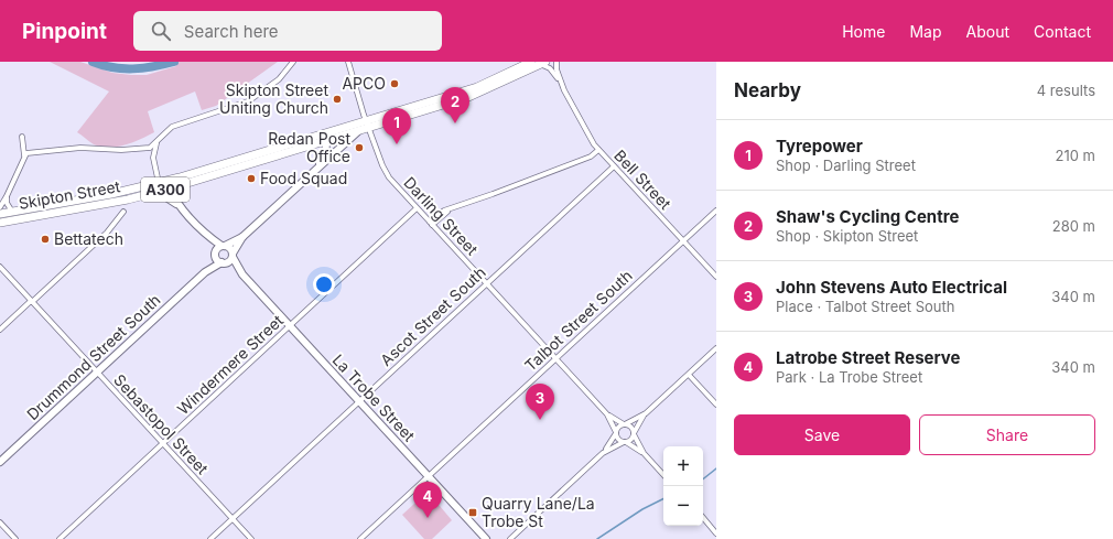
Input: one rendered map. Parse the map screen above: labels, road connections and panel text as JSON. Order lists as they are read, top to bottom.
{
  "streets": {
    "highway": ["A300", "Skipton Street"],
    "main road": ["Drummond Street South", "La Trobe Street"],
    "street": [
      "Bell Street",
      "Darling Street",
      "Ascot Street South",
      "Talbot Street South",
      "Windermere Street",
      "Sebastopol Street"
    ]
  },
  "crossings": [
    ["Bell Street", "Skipton Street"],
    ["Bell Street", "Ascot Street South"],
    ["Bell Street", "Talbot Street South"],
    ["Skipton Street", "Darling Street"],
    ["Darling Street", "Ascot Street South"],
    ["Darling Street", "Talbot Street South"],
    ["Darling Street", "Windermere Street"],
    ["Ascot Street South", "La Trobe Street"],
    ["Ascot Street South", "Sebastopol Street"],
    ["Talbot Street South", "La Trobe Street"],
    ["Drummond Street South", "La Trobe Street"],
    ["Drummond Street South", "Sebastopol Street"],
    ["Windermere Street", "La Trobe Street"],
    ["Windermere Street", "Sebastopol Street"]
  ],
  "places": {
    "other": [
      "APCO",
      "Skipton Street Uniting Church",
      "Redan Post Office",
      "Food Squad",
      "Bettatech"
    ],
    "transit": ["Quarry Lane/La Trobe St"]
  },
  "page": {
    "header": "Pinpoint",
    "search": "Search here",
    "nav": [
      "Home",
      "Map",
      "About",
      "Contact"
    ],
    "heading": ["Nearby", "4 results"],
    "pins": [
      "2",
      "1",
      "3",
      "4"
    ],
    "list": [
      {
        "mark": "1",
        "name": "Tyrepower",
        "note": "Shop · Darling Street",
        "value": "210 m"
      },
      {
        "mark": "2",
        "name": "Shaw's Cycling Centre",
        "note": "Shop · Skipton Street",
        "value": "280 m"
      },
      {
        "mark": "3",
        "name": "John Stevens Auto Electrical",
        "note": "Place · Talbot Street South",
        "value": "340 m"
      },
      {
        "mark": "4",
        "name": "Latrobe Street Reserve",
        "note": "Park · La Trobe Street",
        "value": "340 m"
      }
    ],
    "buttons": ["Save", "Share"],
    "map_buttons": ["+", "−"]
  }
}
